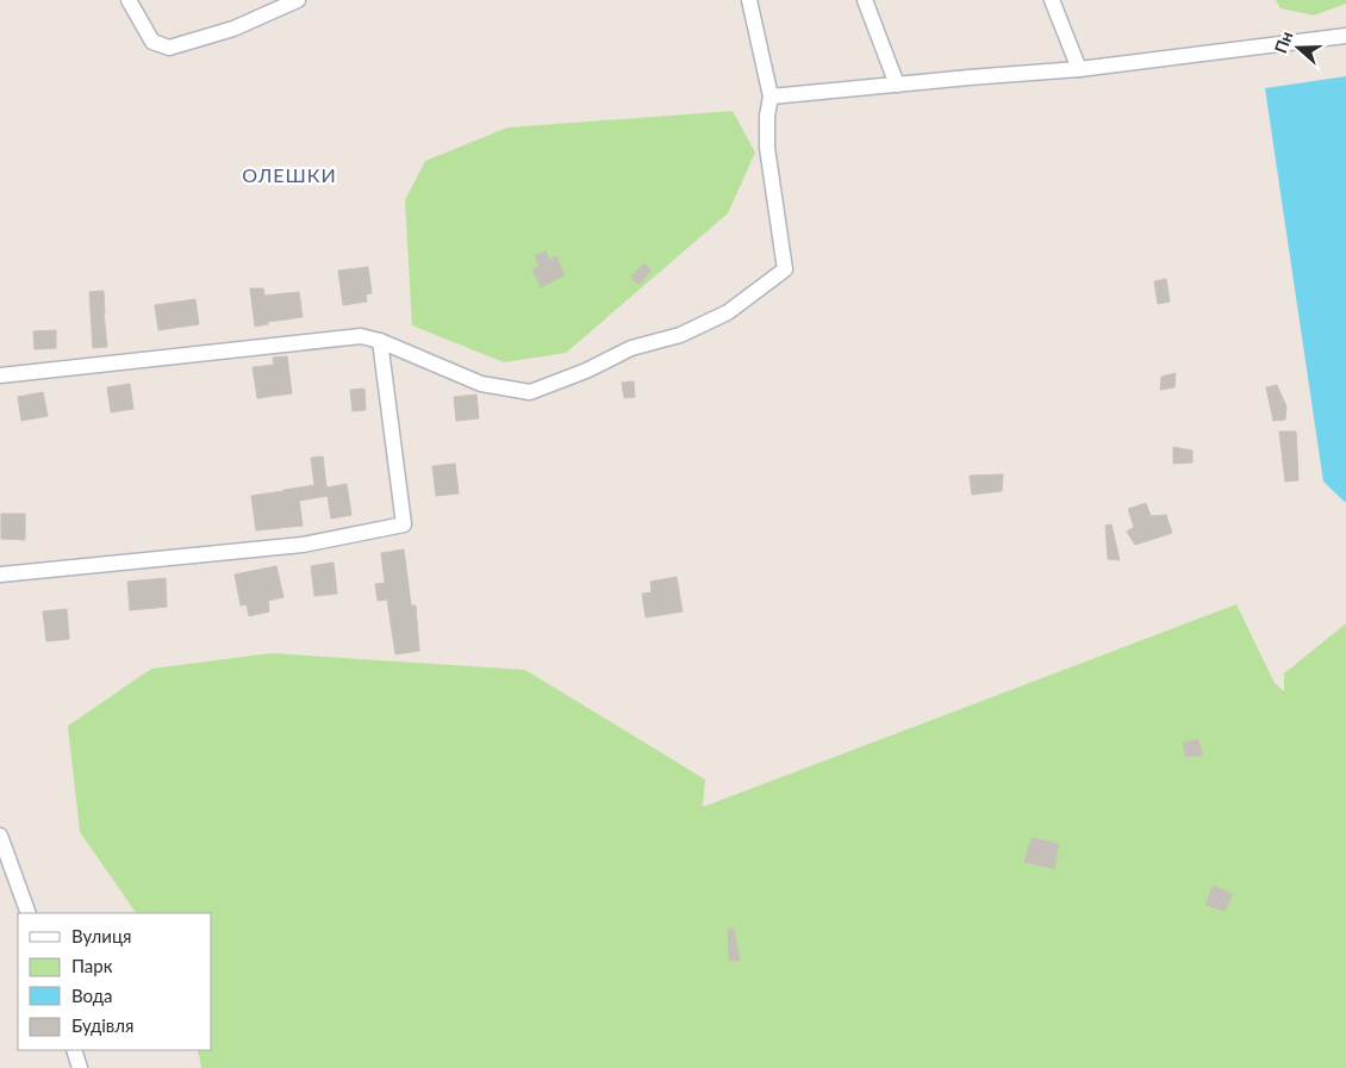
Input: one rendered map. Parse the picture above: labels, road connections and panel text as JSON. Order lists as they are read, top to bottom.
{
  "districts": ["ОЛЕШКИ"],
  "legend": [
    "Вулиця",
    "Парк",
    "Вода",
    "Будівля"
  ],
  "north": "left"
}
